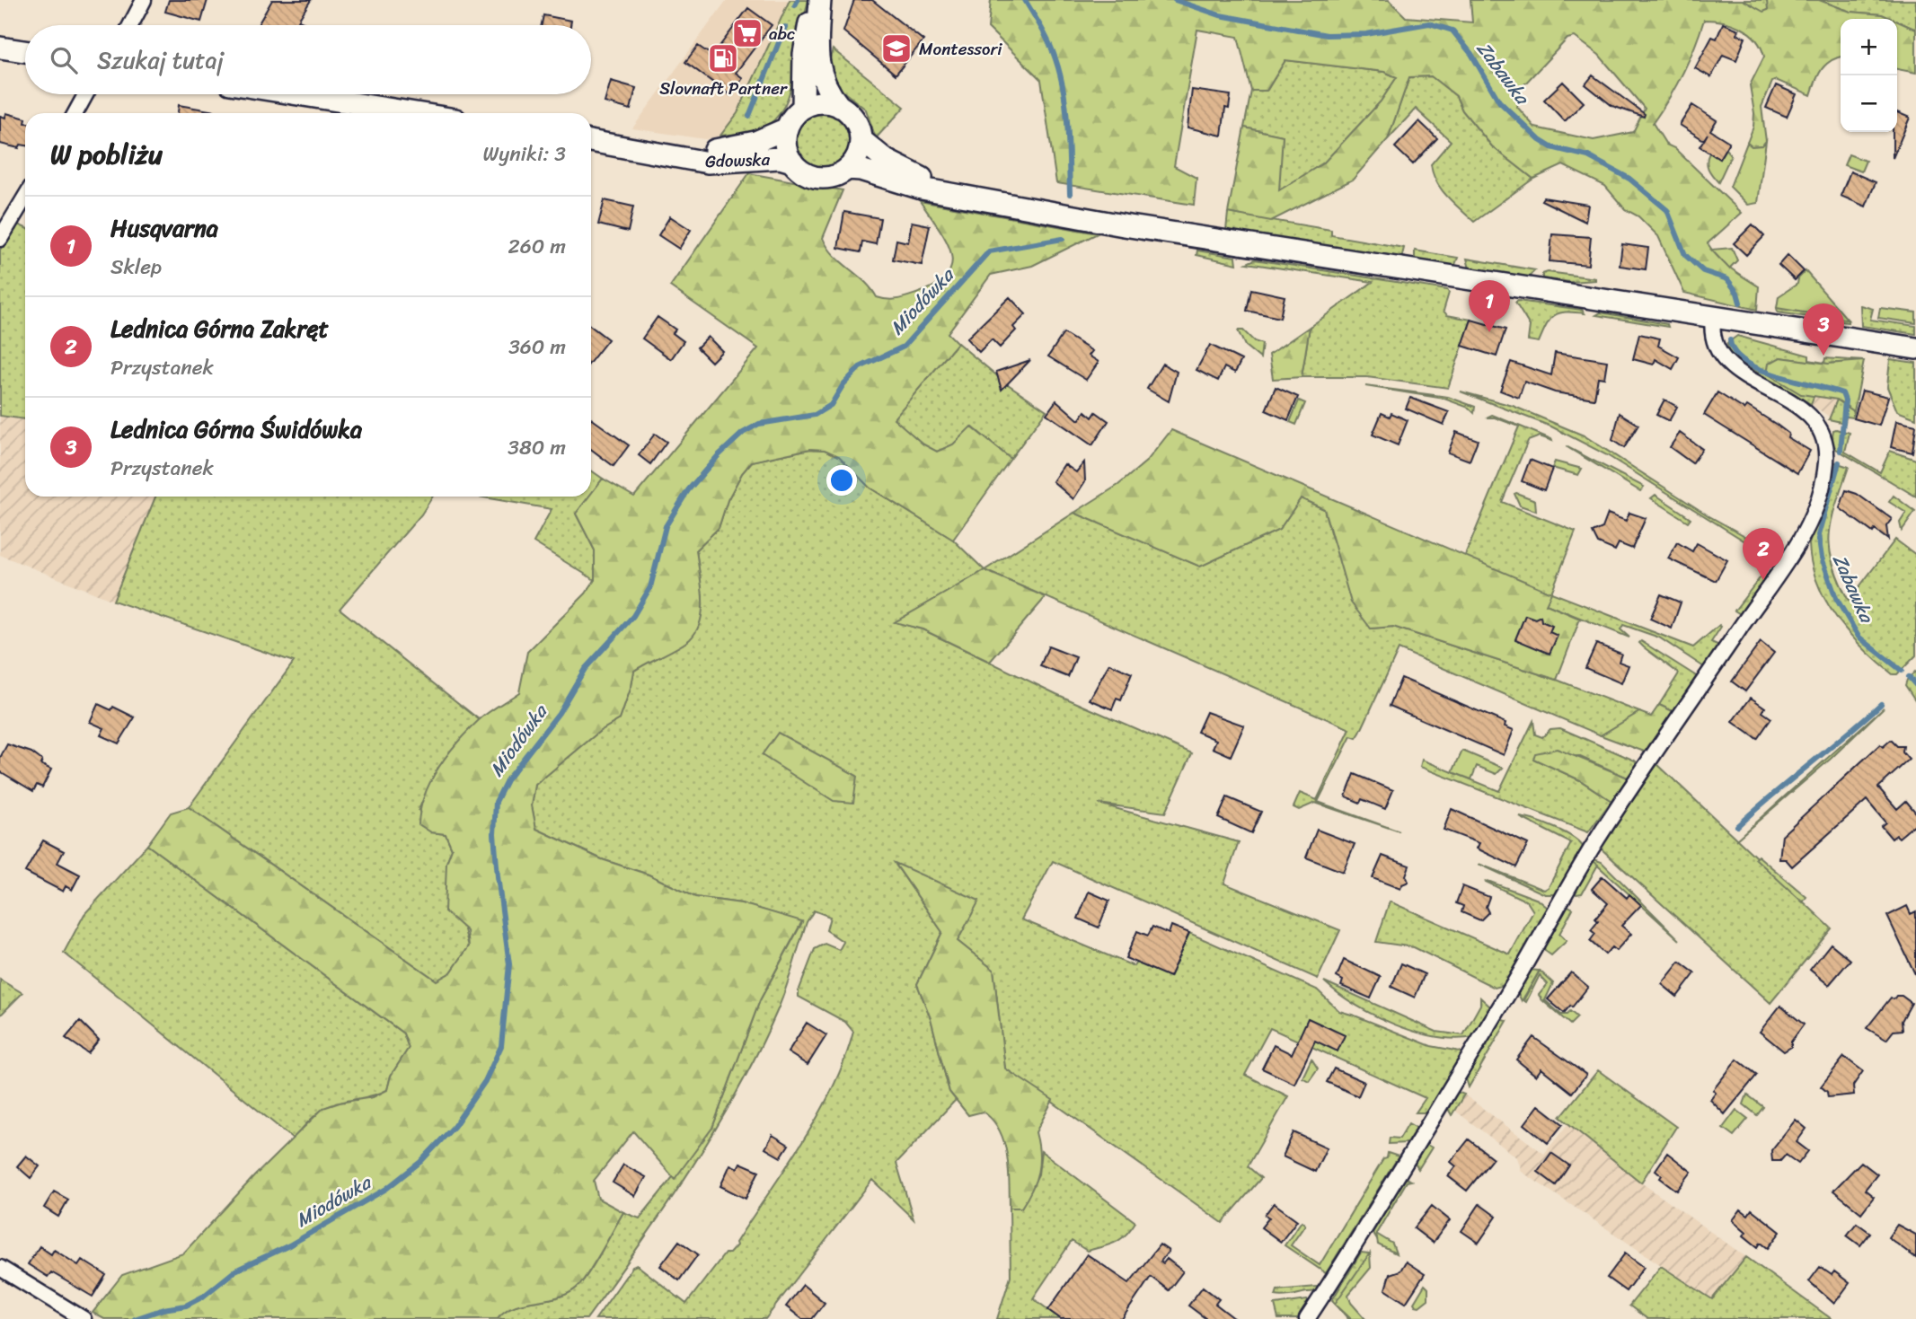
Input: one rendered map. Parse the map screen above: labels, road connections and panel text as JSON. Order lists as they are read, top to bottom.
{
  "streets": {
    "main road": ["Gdowska"]
  },
  "water": ["Zabawka", "Miodówka"],
  "places": {
    "supermarket": ["abc"],
    "school or university": ["Montessori"],
    "fuel station": ["Slovnaft Partner"]
  },
  "page": {
    "map_buttons": ["+", "−"],
    "search": "Szukaj tutaj",
    "heading": ["W pobliżu", "Wyniki: 3"],
    "list": [
      {
        "mark": "1",
        "name": "Husqvarna",
        "note": "Sklep",
        "value": "260 m"
      },
      {
        "mark": "2",
        "name": "Lednica Górna Zakręt",
        "note": "Przystanek",
        "value": "360 m"
      },
      {
        "mark": "3",
        "name": "Lednica Górna Świdówka",
        "note": "Przystanek",
        "value": "380 m"
      }
    ],
    "pins": ["1", "3", "2"]
  }
}
